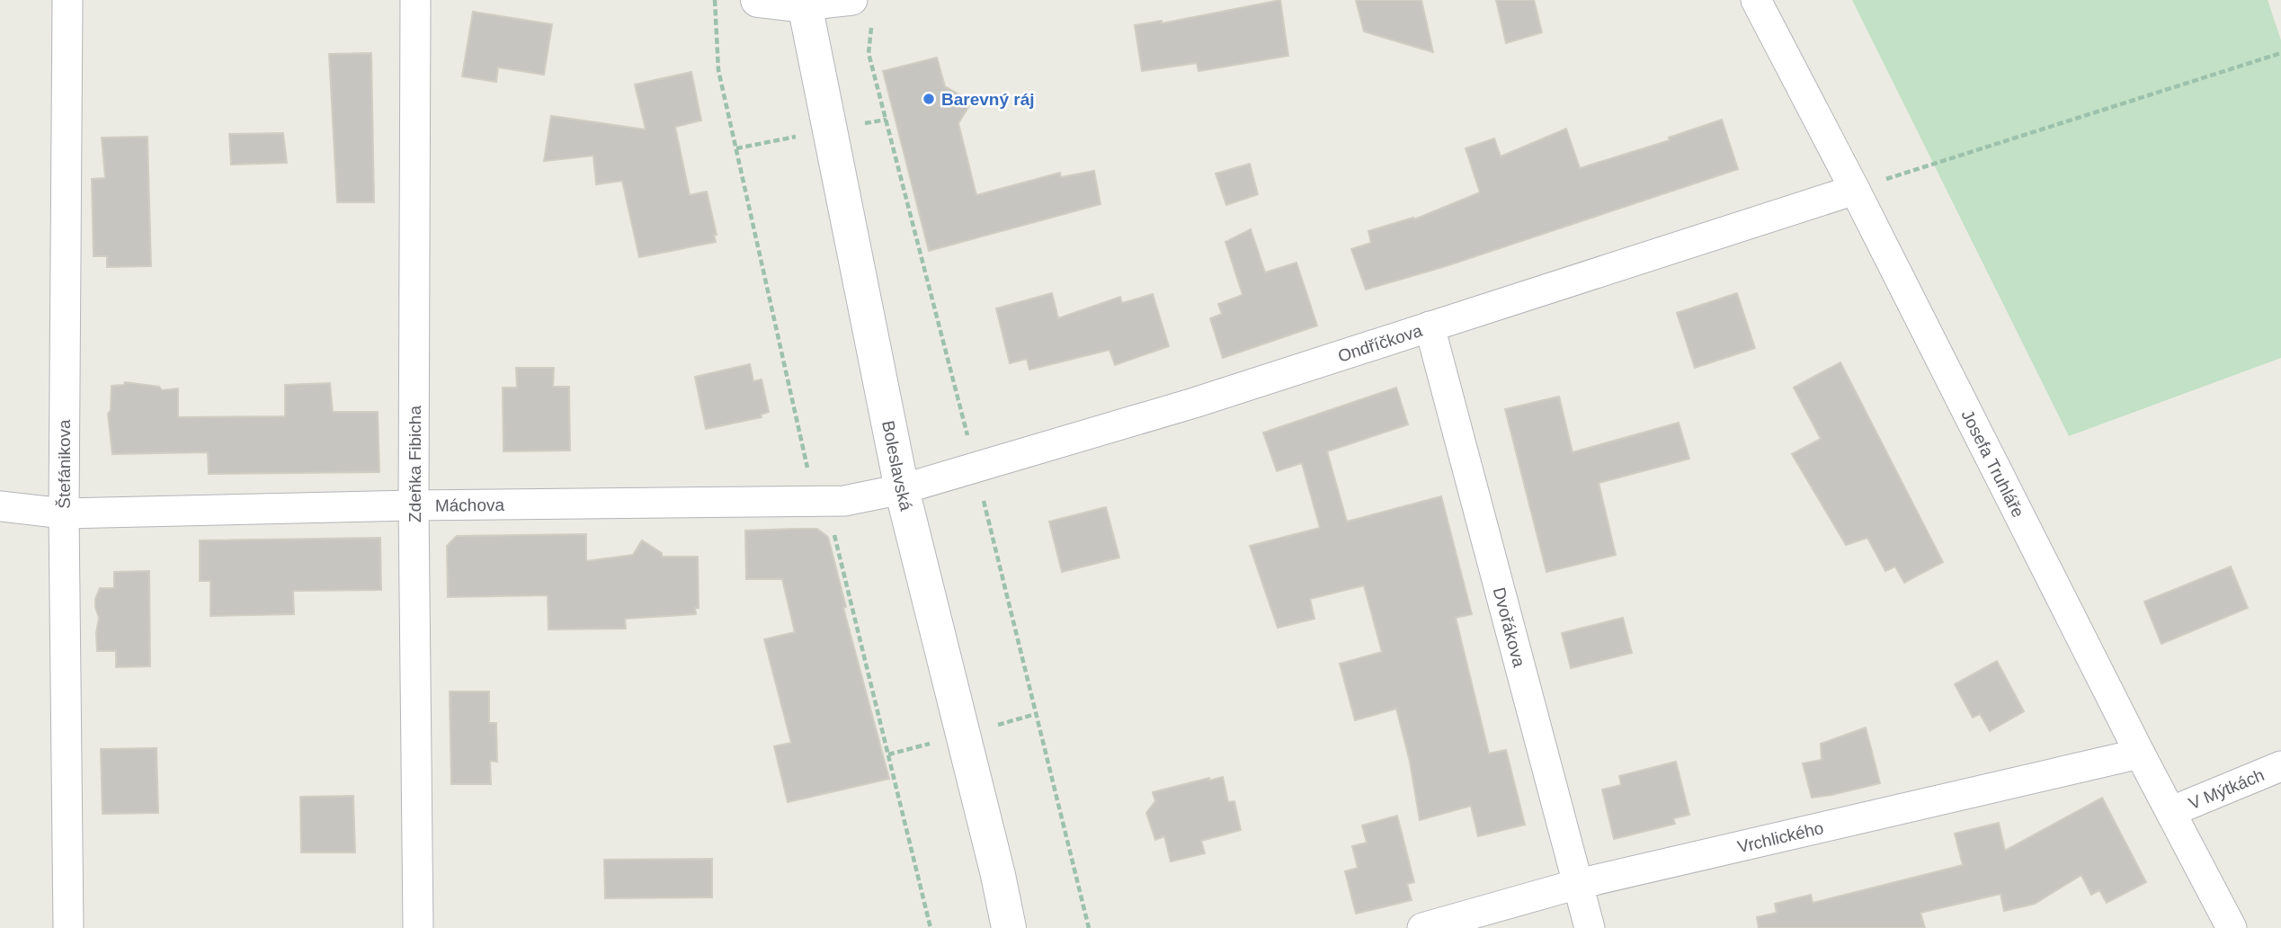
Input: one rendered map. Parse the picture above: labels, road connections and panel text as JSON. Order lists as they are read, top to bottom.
{
  "streets": {
    "main road": ["Boleslavská"],
    "street": [
      "Ondříčkova",
      "Štefánikova",
      "Zdeňka Fibicha",
      "Josefa Truhláře",
      "Máchova",
      "Dvořákova",
      "V Mýtkách",
      "Vrchlického"
    ]
  },
  "crossings": [
    ["Ondříčkova", "Josefa Truhláře"],
    ["Ondříčkova", "Boleslavská"],
    ["Ondříčkova", "Máchova"],
    ["Ondříčkova", "Dvořákova"],
    ["Štefánikova", "Máchova"],
    ["Zdeňka Fibicha", "Máchova"],
    ["Josefa Truhláře", "V Mýtkách"],
    ["Josefa Truhláře", "Vrchlického"],
    ["Boleslavská", "Máchova"],
    ["Dvořákova", "Vrchlického"]
  ],
  "places": ["Barevný ráj"]
}
